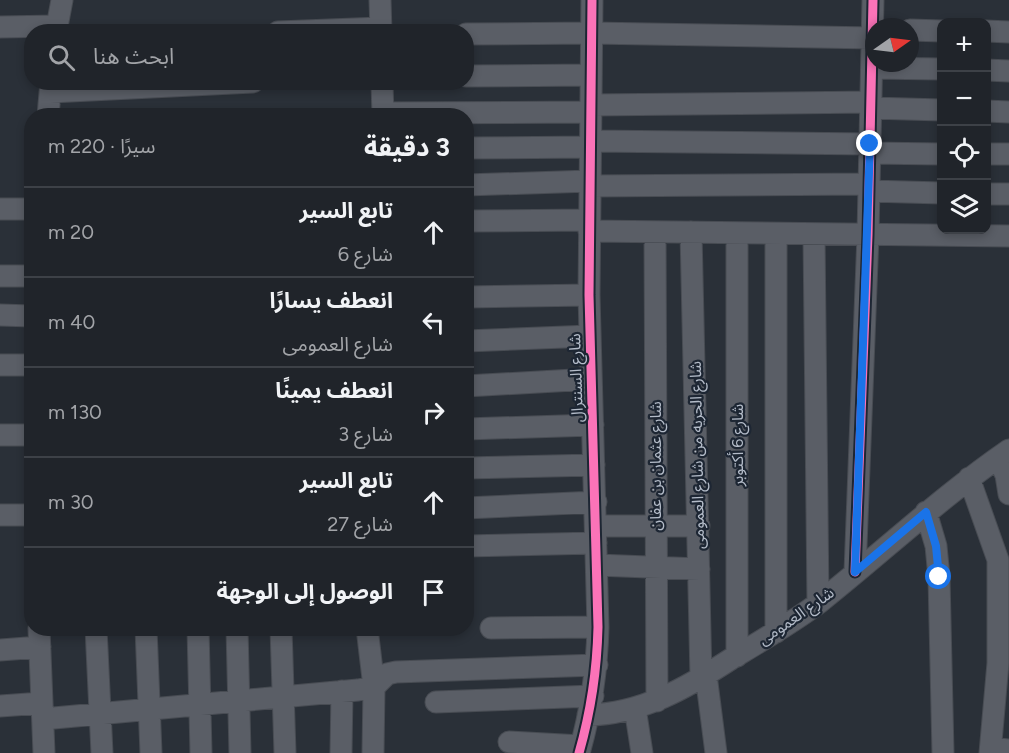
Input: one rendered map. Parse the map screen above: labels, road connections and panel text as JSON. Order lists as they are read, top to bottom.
{
  "streets": {
    "street": [
      "شارع السنترال",
      "شارع 6 أكتوبر",
      "شارع الحريه من شارع العمومى",
      "شارع عثمان بن عفان",
      "شارع العمومى"
    ]
  },
  "crossings": [
    ["شارع السنترال", "شارع العمومى"],
    ["شارع 6 أكتوبر", "شارع العمومى"],
    ["شارع الحريه من شارع العمومى", "شارع العمومى"],
    ["شارع عثمان بن عفان", "شارع العمومى"]
  ],
  "north": "right",
  "page": {
    "map_buttons": ["+", "−"],
    "search": "ابحث هنا",
    "heading": ["3 دقيقة", "سيرًا · 220 m"],
    "list": [
      ["تابع السير", "شارع 6", "20 m"],
      ["انعطف يسارًا", "شارع العمومى", "40 m"],
      ["انعطف يمينًا", "شارع 3", "130 m"],
      ["تابع السير", "شارع 27", "30 m"],
      "الوصول إلى الوجهة"
    ]
  }
}
